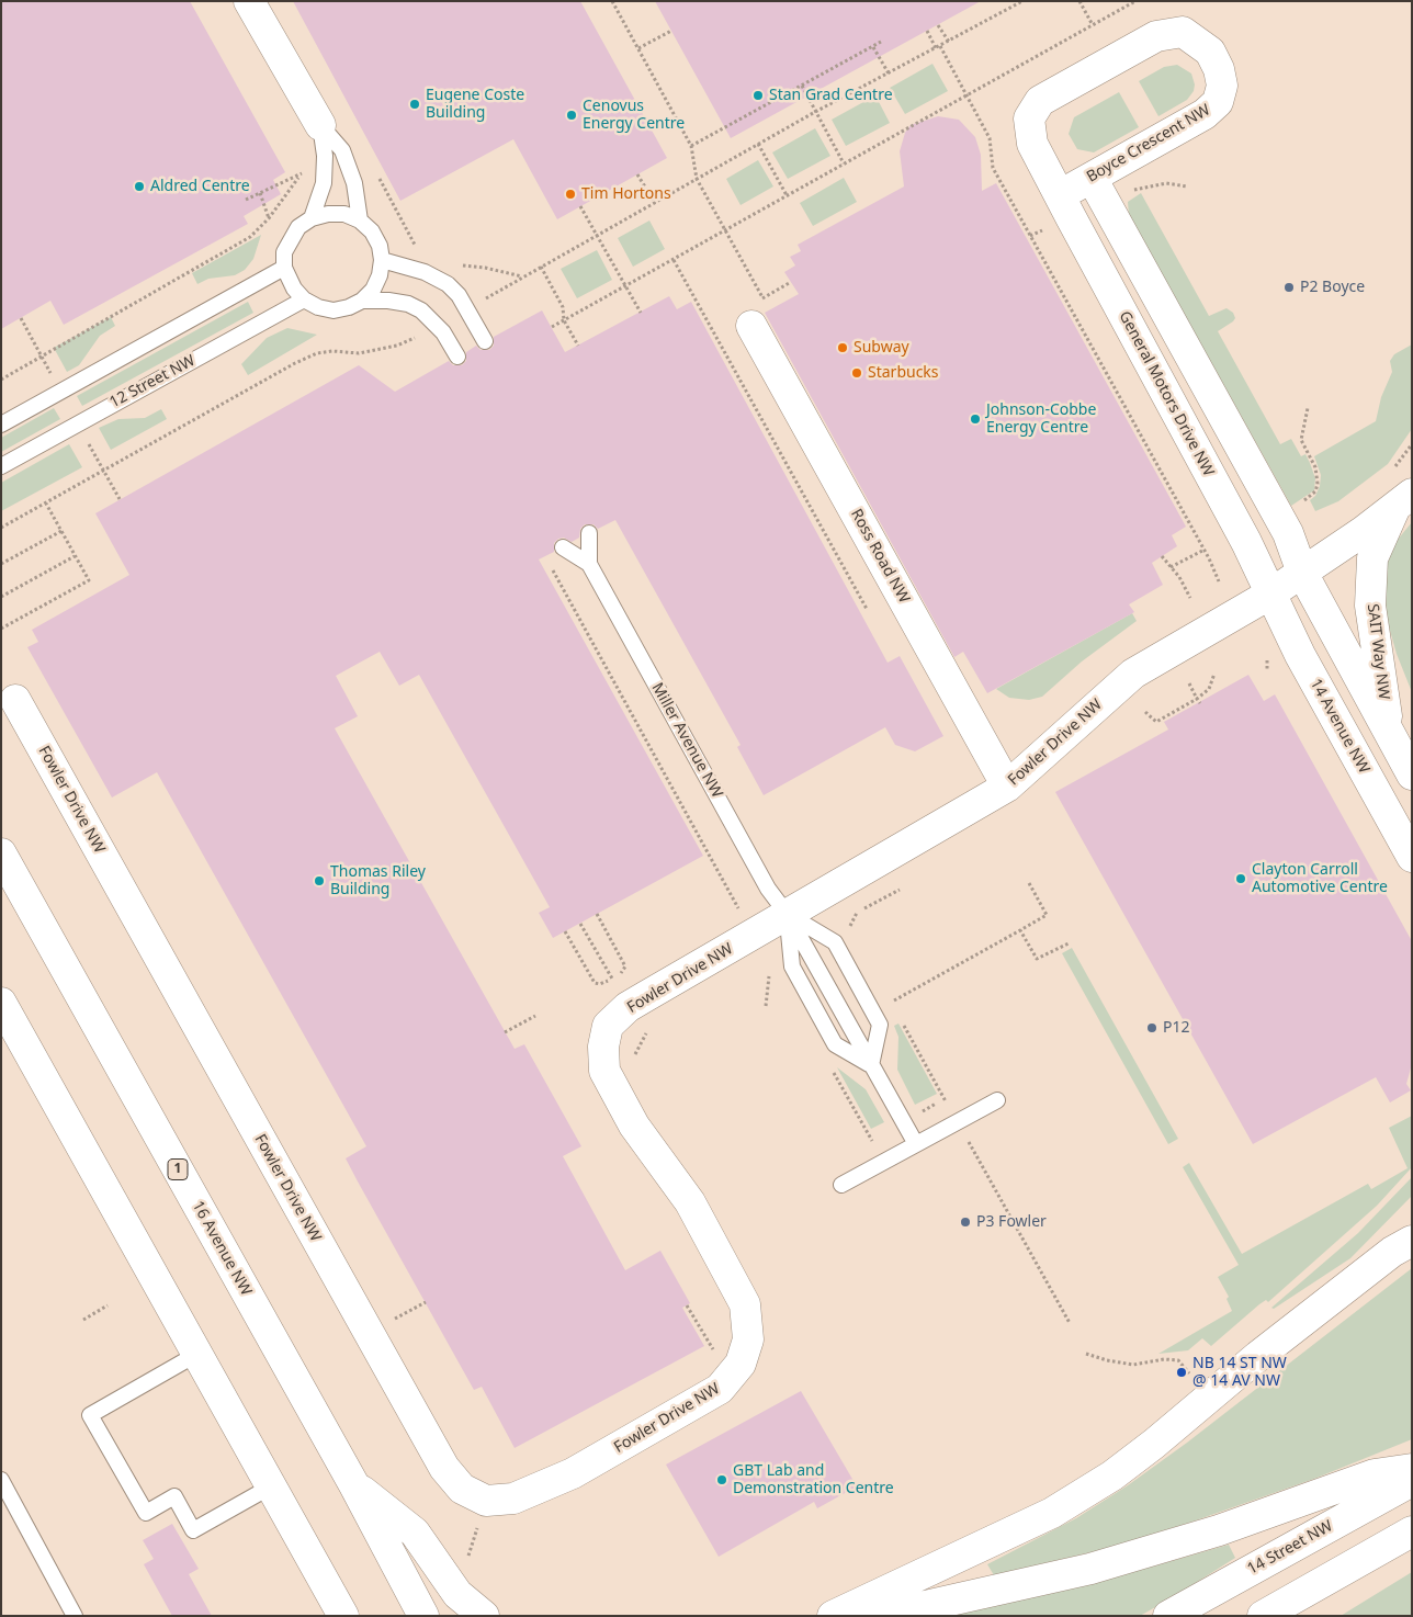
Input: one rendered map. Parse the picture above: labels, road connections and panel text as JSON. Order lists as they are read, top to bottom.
{
  "streets": {
    "main road": [
      "Boyce Crescent NW",
      "General Motors Drive NW",
      "Ross Road NW",
      "SAIT Way NW",
      "14 Avenue NW",
      "Fowler Drive NW",
      "1",
      "16 Avenue NW",
      "14 Street NW"
    ],
    "lane": ["12 Street NW", "Miller Avenue NW"]
  },
  "crossings": [
    ["Boyce Crescent NW", "General Motors Drive NW"],
    ["General Motors Drive NW", "SAIT Way NW"],
    ["General Motors Drive NW", "14 Avenue NW"],
    ["General Motors Drive NW", "Fowler Drive NW"],
    ["Ross Road NW", "Fowler Drive NW"],
    ["SAIT Way NW", "14 Avenue NW"],
    ["SAIT Way NW", "Fowler Drive NW"],
    ["14 Avenue NW", "Fowler Drive NW"],
    ["Miller Avenue NW", "Fowler Drive NW"]
  ],
  "places": [
    "Stan Grad Centre",
    "Eugene Coste Building",
    "Cenovus Energy Centre",
    "Aldred Centre",
    "Tim Hortons",
    "P2 Boyce",
    "Subway",
    "Starbucks",
    "Johnson-Cobbe Energy Centre",
    "Clayton Carroll Automotive Centre",
    "Thomas Riley Building",
    "P12",
    "P3 Fowler",
    "NB 14 ST NW @ 14 AV NW",
    "GBT Lab and Demonstration Centre"
  ]
}
